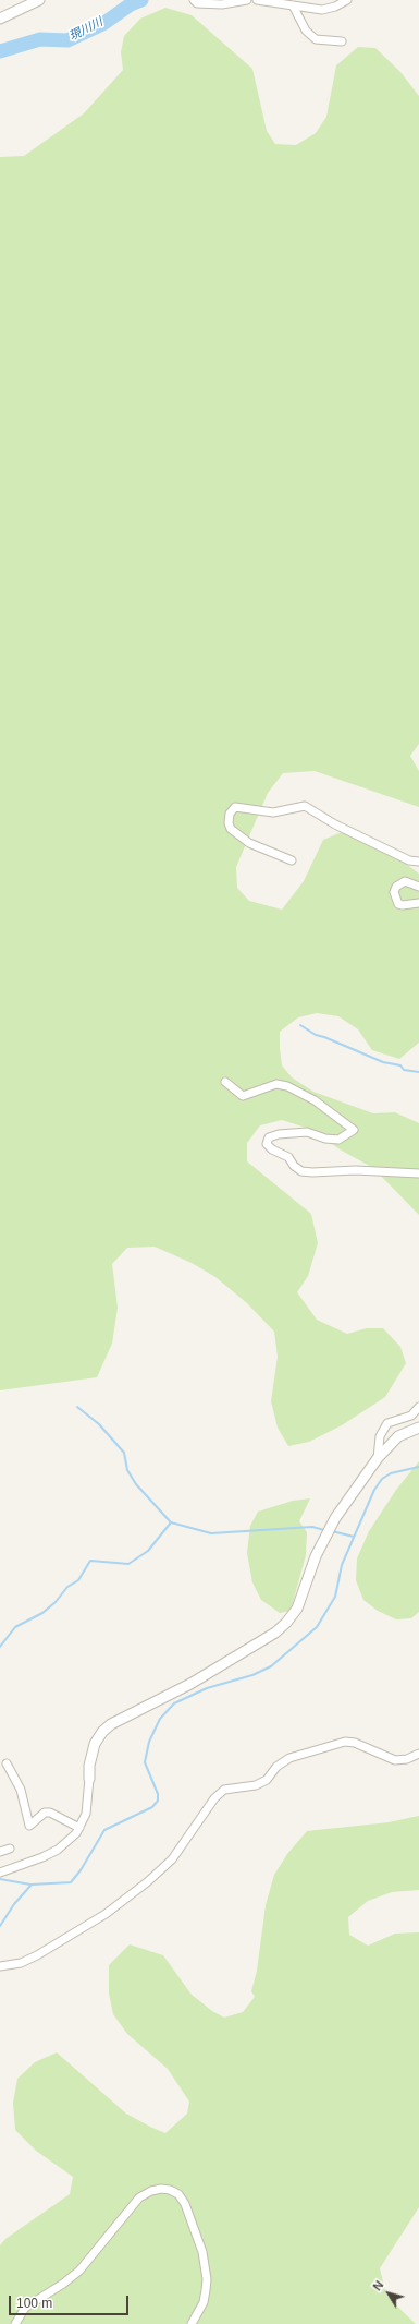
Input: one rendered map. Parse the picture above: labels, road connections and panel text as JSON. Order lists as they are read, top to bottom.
{
  "water": ["現川川"],
  "scale_bar": "100 m",
  "north": "top left"
}
